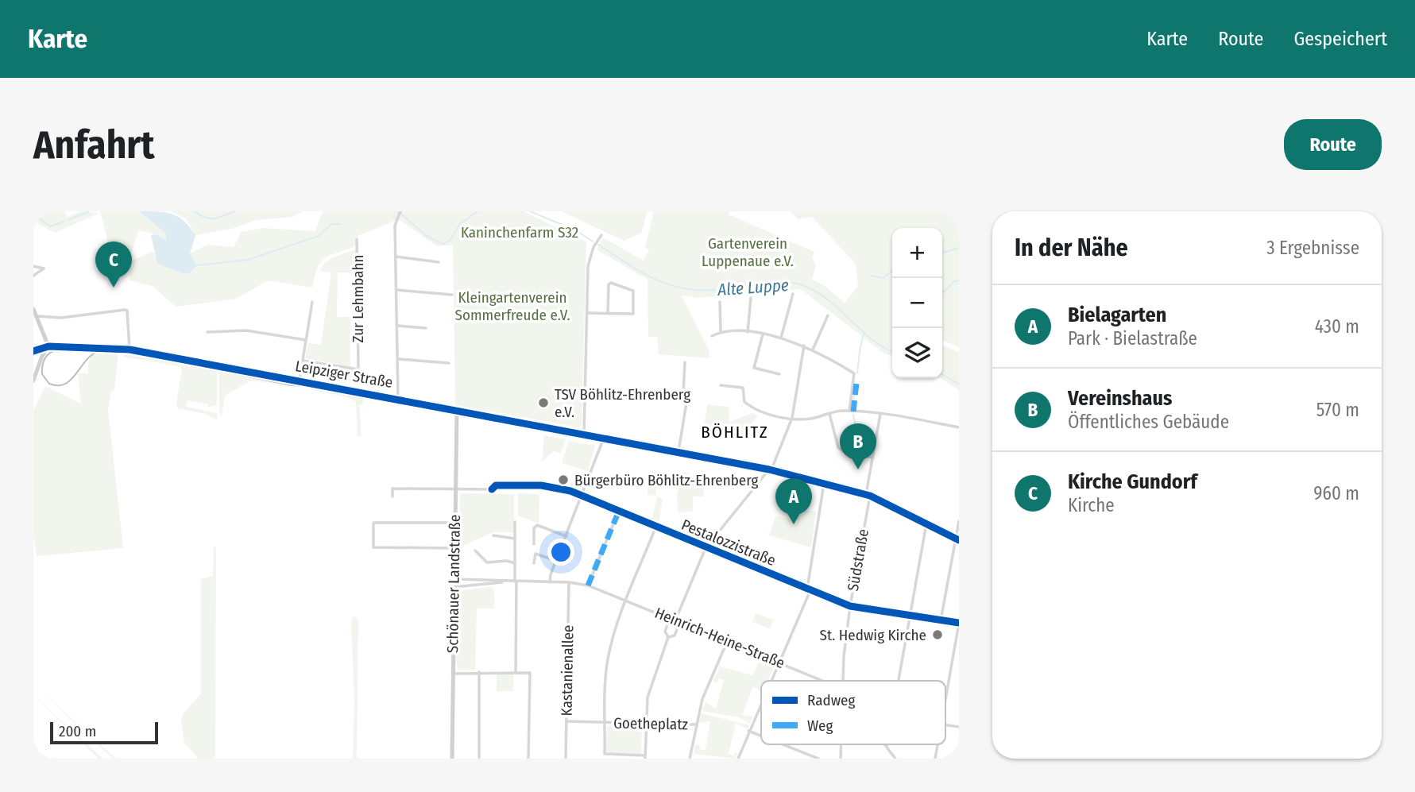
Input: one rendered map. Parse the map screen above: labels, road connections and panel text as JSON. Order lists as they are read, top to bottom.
{
  "streets": {
    "street": [
      "Zur Lehmbahn",
      "Leipziger Straße",
      "Pestalozzistraße",
      "Südstraße",
      "Schönauer Landstraße",
      "Heinrich-Heine-Straße",
      "Kastanienallee",
      "Goetheplatz"
    ]
  },
  "crossings": [
    ["Leipziger Straße", "Schönauer Landstraße"],
    ["Pestalozzistraße", "Südstraße"],
    ["Schönauer Landstraße", "Heinrich-Heine-Straße"],
    ["Heinrich-Heine-Straße", "Kastanienallee"],
    ["Kastanienallee", "Goetheplatz"]
  ],
  "districts": ["BÖHLITZ"],
  "water": ["Alte Luppe"],
  "parks": ["Kaninchenfarm S32", "Gartenverein Luppenaue e.V.", "Kleingartenverein Sommerfreude e.V."],
  "places": ["TSV Böhlitz-Ehrenberg e.V.", "Bürgerbüro Böhlitz-Ehrenberg", "St. Hedwig Kirche"],
  "legend": ["Radweg", "Weg"],
  "scale_bar": "200 m",
  "page": {
    "header": "Karte",
    "nav": ["Karte", "Route", "Gespeichert"],
    "buttons": "Route",
    "title": "Anfahrt",
    "heading": ["In der Nähe", "3 Ergebnisse"],
    "map_buttons": ["+", "−"],
    "pins": ["C", "B", "A"],
    "list": [
      {
        "mark": "A",
        "name": "Bielagarten",
        "note": "Park · Bielastraße",
        "value": "430 m"
      },
      {
        "mark": "B",
        "name": "Vereinshaus",
        "note": "Öffentliches Gebäude",
        "value": "570 m"
      },
      {
        "mark": "C",
        "name": "Kirche Gundorf",
        "note": "Kirche",
        "value": "960 m"
      }
    ],
    "scale": "200 m"
  }
}
